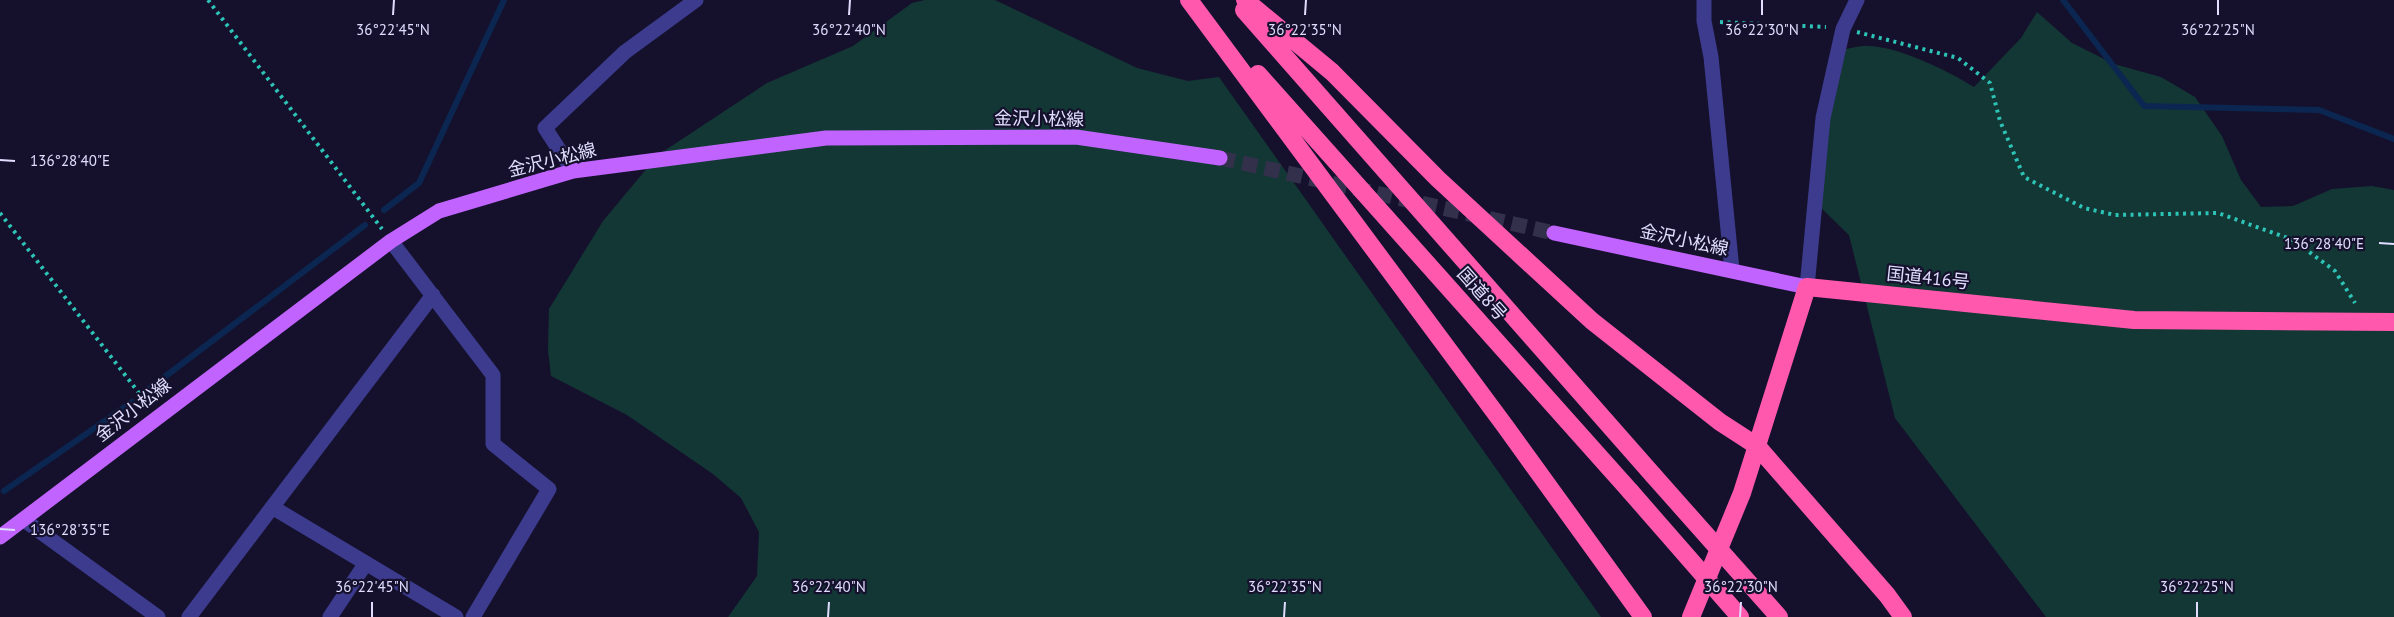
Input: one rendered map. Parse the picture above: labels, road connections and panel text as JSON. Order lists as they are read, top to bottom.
{
  "streets": {
    "highway": ["国道416号", "国道8号"],
    "main road": ["金沢小松線"]
  },
  "crossings": [
    ["金沢小松線", "国道416号"]
  ],
  "coordinates": [
    "36°22'45\"N",
    "36°22'40\"N",
    "36°22'35\"N",
    "36°22'30\"N",
    "36°22'25\"N",
    "136°28'40\"E",
    "136°28'35\"E"
  ]
}
